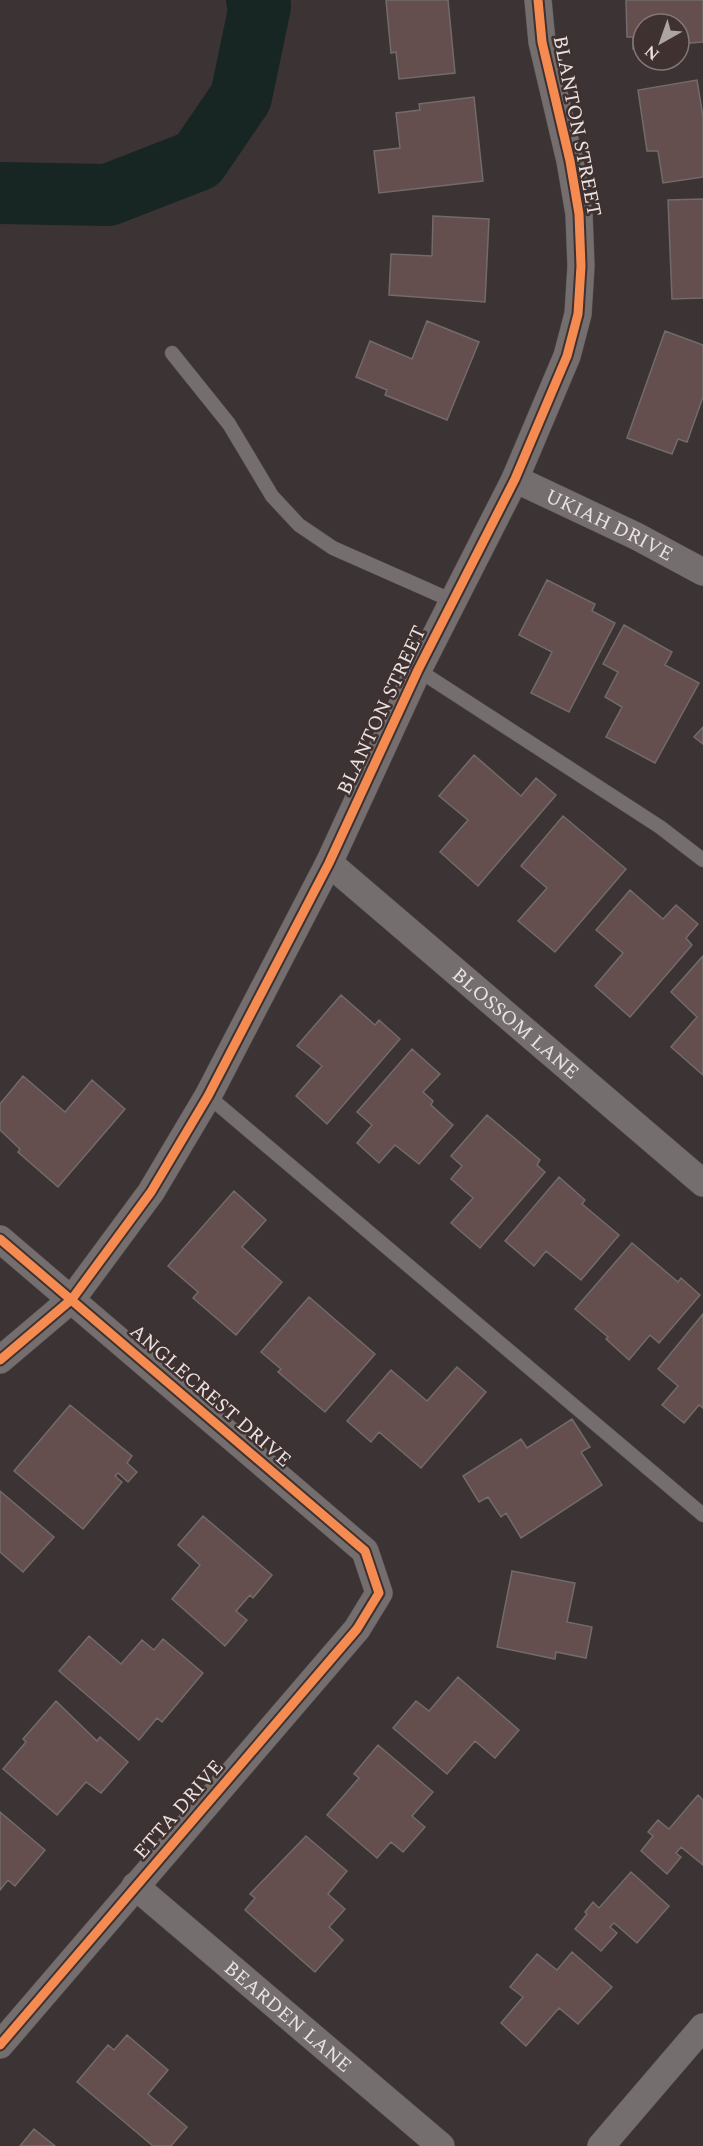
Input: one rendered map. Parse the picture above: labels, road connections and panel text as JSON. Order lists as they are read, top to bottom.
{
  "streets": {
    "street": [
      "BLANTON STREET",
      "UKIAH DRIVE",
      "BLOSSOM LANE",
      "ANGLECREST DRIVE",
      "ETTA DRIVE",
      "BEARDEN LANE"
    ]
  },
  "crossings": [
    ["BLANTON STREET", "UKIAH DRIVE"],
    ["BLANTON STREET", "BLOSSOM LANE"],
    ["BLANTON STREET", "ANGLECREST DRIVE"],
    ["ANGLECREST DRIVE", "ETTA DRIVE"],
    ["ETTA DRIVE", "BEARDEN LANE"]
  ],
  "north": "bottom left"
}
